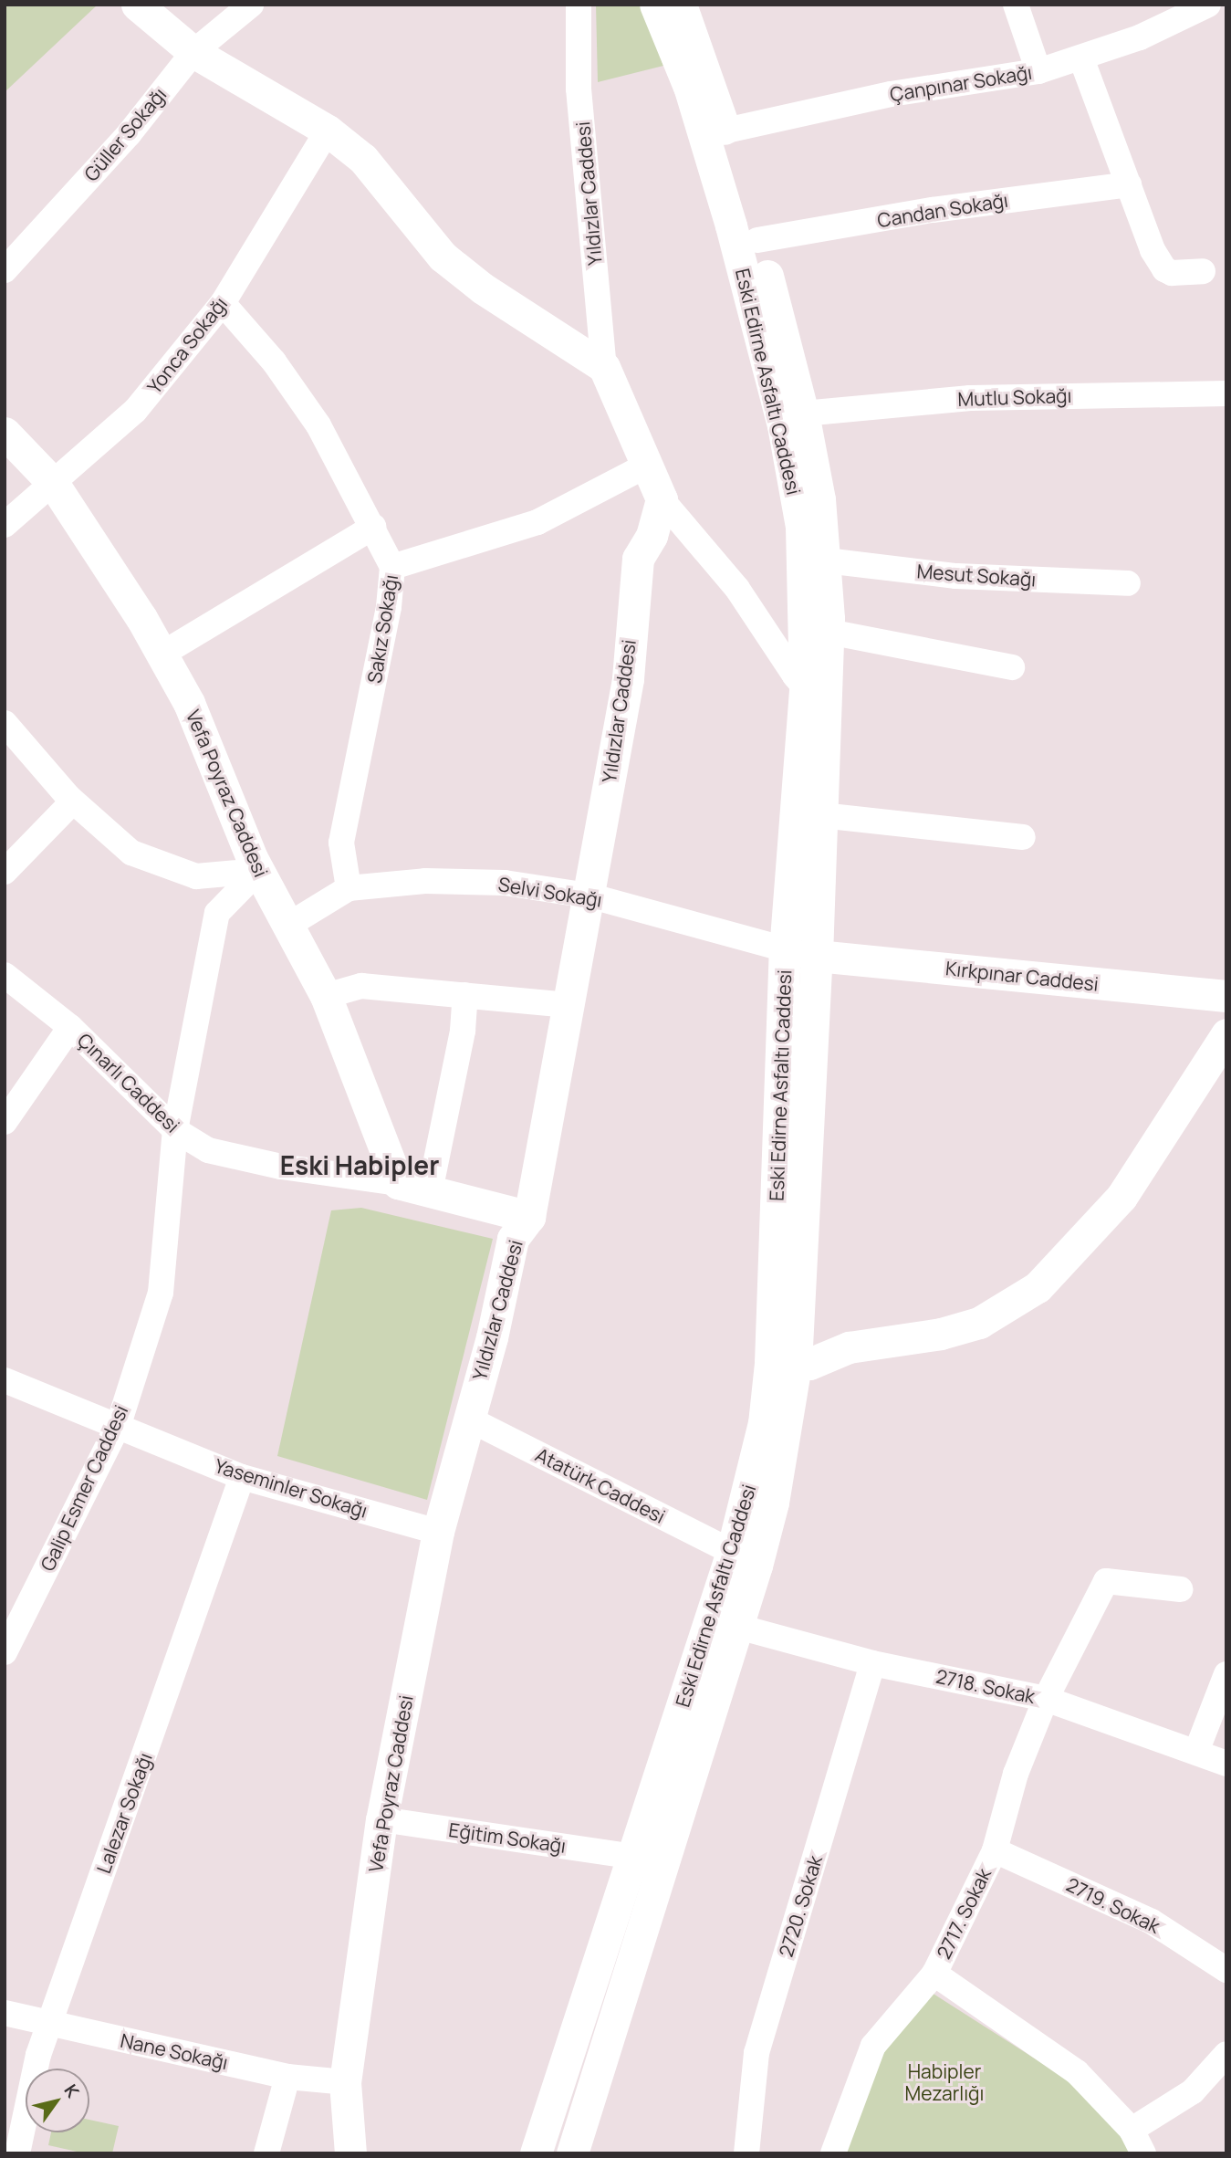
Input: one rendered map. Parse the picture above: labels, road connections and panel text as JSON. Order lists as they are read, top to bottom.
{
  "streets": {
    "main road": [
      "Yıldızlar Caddesi",
      "Eski Edirne Asfaltı Caddesi",
      "Vefa Poyraz Caddesi",
      "Kırkpınar Caddesi",
      "Çınarlı Caddesi"
    ],
    "street": [
      "Çanpınar Sokağı",
      "Güller Sokağı",
      "Candan Sokağı",
      "Yonca Sokağı",
      "Mutlu Sokağı",
      "Mesut Sokağı",
      "Sakız Sokağı",
      "Selvi Sokağı",
      "Atatürk Caddesi",
      "Galip Esmer Caddesi",
      "Yaseminler Sokağı",
      "2718. Sokak",
      "Lalezar Sokağı",
      "Eğitim Sokağı",
      "2719. Sokak",
      "2720. Sokak",
      "2717. Sokak",
      "Nane Sokağı"
    ]
  },
  "crossings": [
    ["Çanpınar Sokağı", "Eski Edirne Asfaltı Caddesi"],
    ["Yıldızlar Caddesi", "Vefa Poyraz Caddesi"],
    ["Yıldızlar Caddesi", "Selvi Sokağı"],
    ["Yıldızlar Caddesi", "Çınarlı Caddesi"],
    ["Yıldızlar Caddesi", "Atatürk Caddesi"],
    ["Candan Sokağı", "Eski Edirne Asfaltı Caddesi"],
    ["Yonca Sokağı", "Sakız Sokağı"],
    ["Yonca Sokağı", "Vefa Poyraz Caddesi"],
    ["Eski Edirne Asfaltı Caddesi", "Mutlu Sokağı"],
    ["Eski Edirne Asfaltı Caddesi", "Mesut Sokağı"],
    ["Eski Edirne Asfaltı Caddesi", "Selvi Sokağı"],
    ["Eski Edirne Asfaltı Caddesi", "Kırkpınar Caddesi"],
    ["Eski Edirne Asfaltı Caddesi", "Atatürk Caddesi"],
    ["Eski Edirne Asfaltı Caddesi", "2718. Sokak"],
    ["Eski Edirne Asfaltı Caddesi", "Eğitim Sokağı"],
    ["Sakız Sokağı", "Selvi Sokağı"],
    ["Vefa Poyraz Caddesi", "Selvi Sokağı"],
    ["Vefa Poyraz Caddesi", "Çınarlı Caddesi"],
    ["Vefa Poyraz Caddesi", "Atatürk Caddesi"],
    ["Vefa Poyraz Caddesi", "Galip Esmer Caddesi"],
    ["Vefa Poyraz Caddesi", "Yaseminler Sokağı"],
    ["Vefa Poyraz Caddesi", "Eğitim Sokağı"],
    ["Vefa Poyraz Caddesi", "Nane Sokağı"],
    ["Selvi Sokağı", "Kırkpınar Caddesi"],
    ["Çınarlı Caddesi", "Galip Esmer Caddesi"],
    ["Galip Esmer Caddesi", "Yaseminler Sokağı"],
    ["Yaseminler Sokağı", "Lalezar Sokağı"],
    ["2718. Sokak", "2720. Sokak"],
    ["2718. Sokak", "2717. Sokak"],
    ["Lalezar Sokağı", "Nane Sokağı"],
    ["2719. Sokak", "2717. Sokak"]
  ],
  "districts": ["Eski Habipler"],
  "parks": ["Habipler Mezarlığı"],
  "north": "top right"
}
